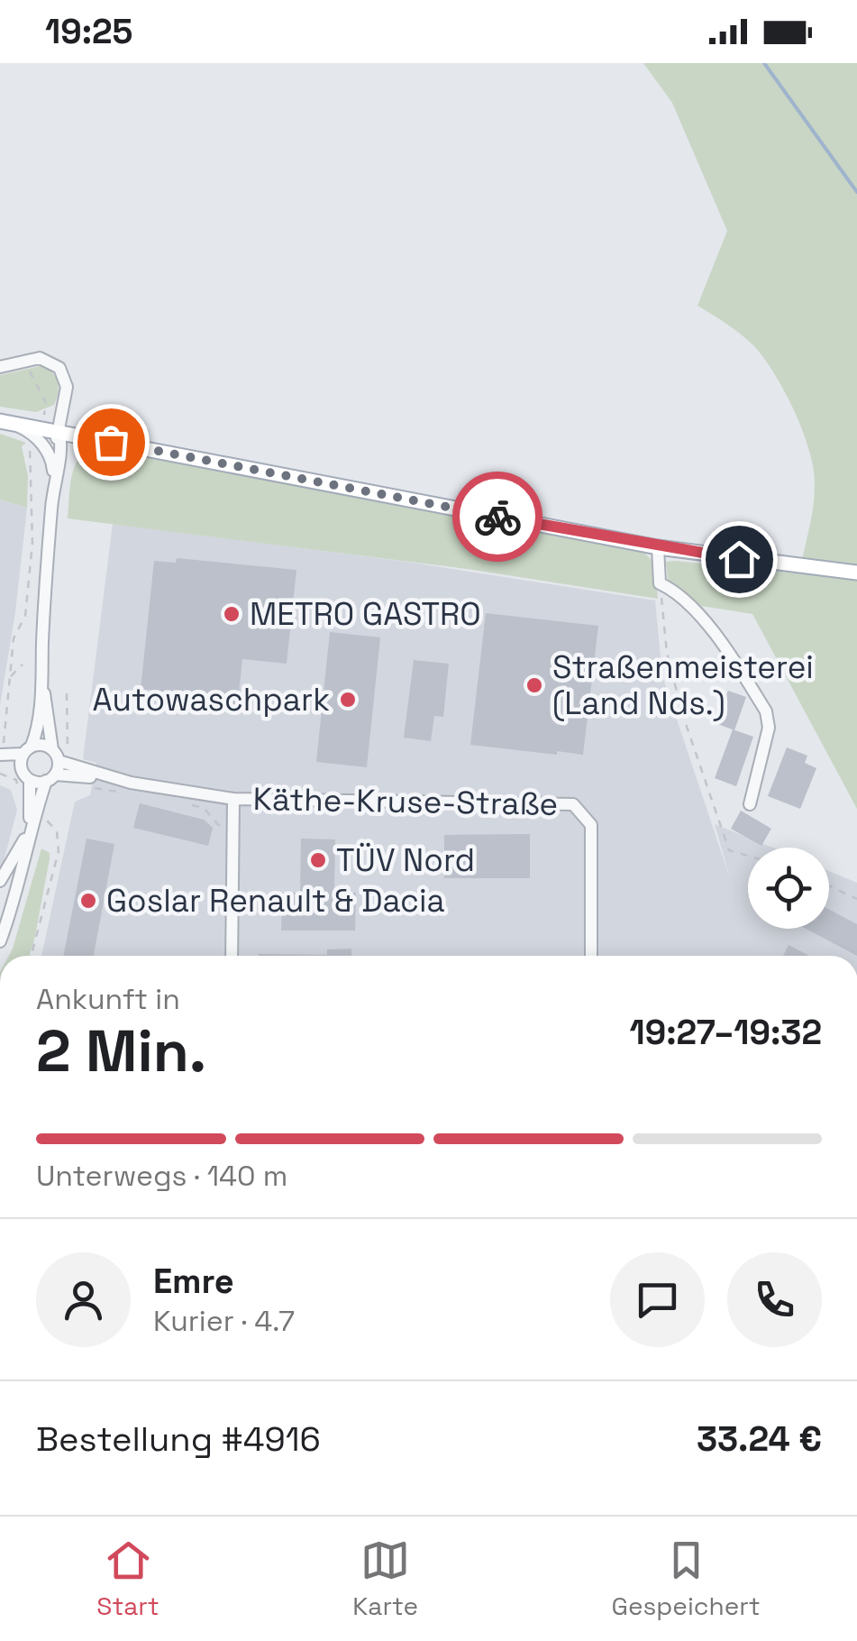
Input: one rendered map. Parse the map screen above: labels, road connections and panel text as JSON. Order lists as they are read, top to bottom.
{
  "streets": {
    "street": ["Käthe-Kruse-Straße"]
  },
  "places": [
    "METRO GASTRO",
    "Straßenmeisterei (Land Nds.)",
    "Autowaschpark",
    "TÜV Nord",
    "Goslar Renault & Dacia"
  ],
  "page": {
    "status": "19:25",
    "heading": ["2 Min.", "Ankunft in", "19:27–19:32"],
    "panel": [
      "Emre",
      "Kurier · 4.7",
      "Bestellung #4916",
      "33.24 €"
    ],
    "bar": "Unterwegs · 140 m",
    "tabs": ["Start", "Karte", "Gespeichert"]
  }
}
